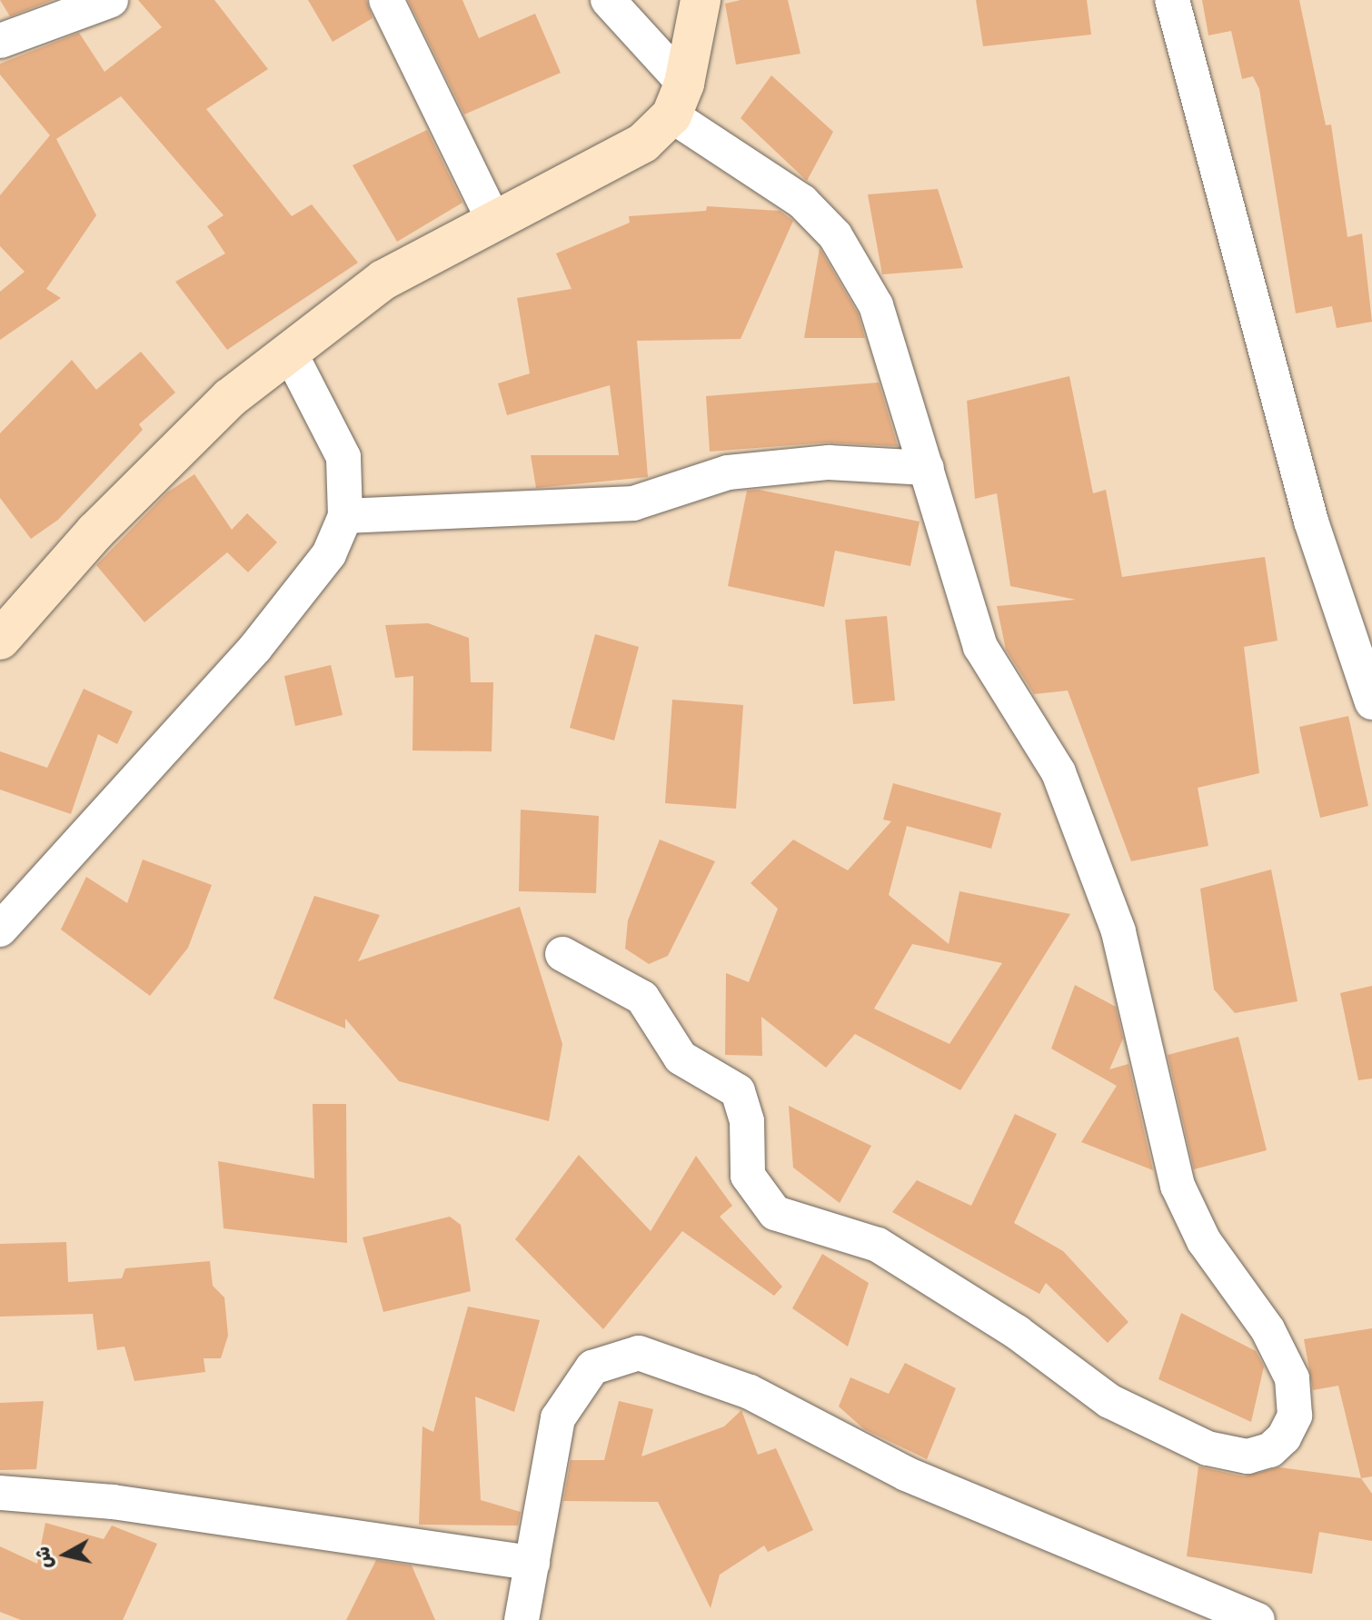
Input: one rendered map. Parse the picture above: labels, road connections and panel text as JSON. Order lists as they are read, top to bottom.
{
  "north": "left"
}
